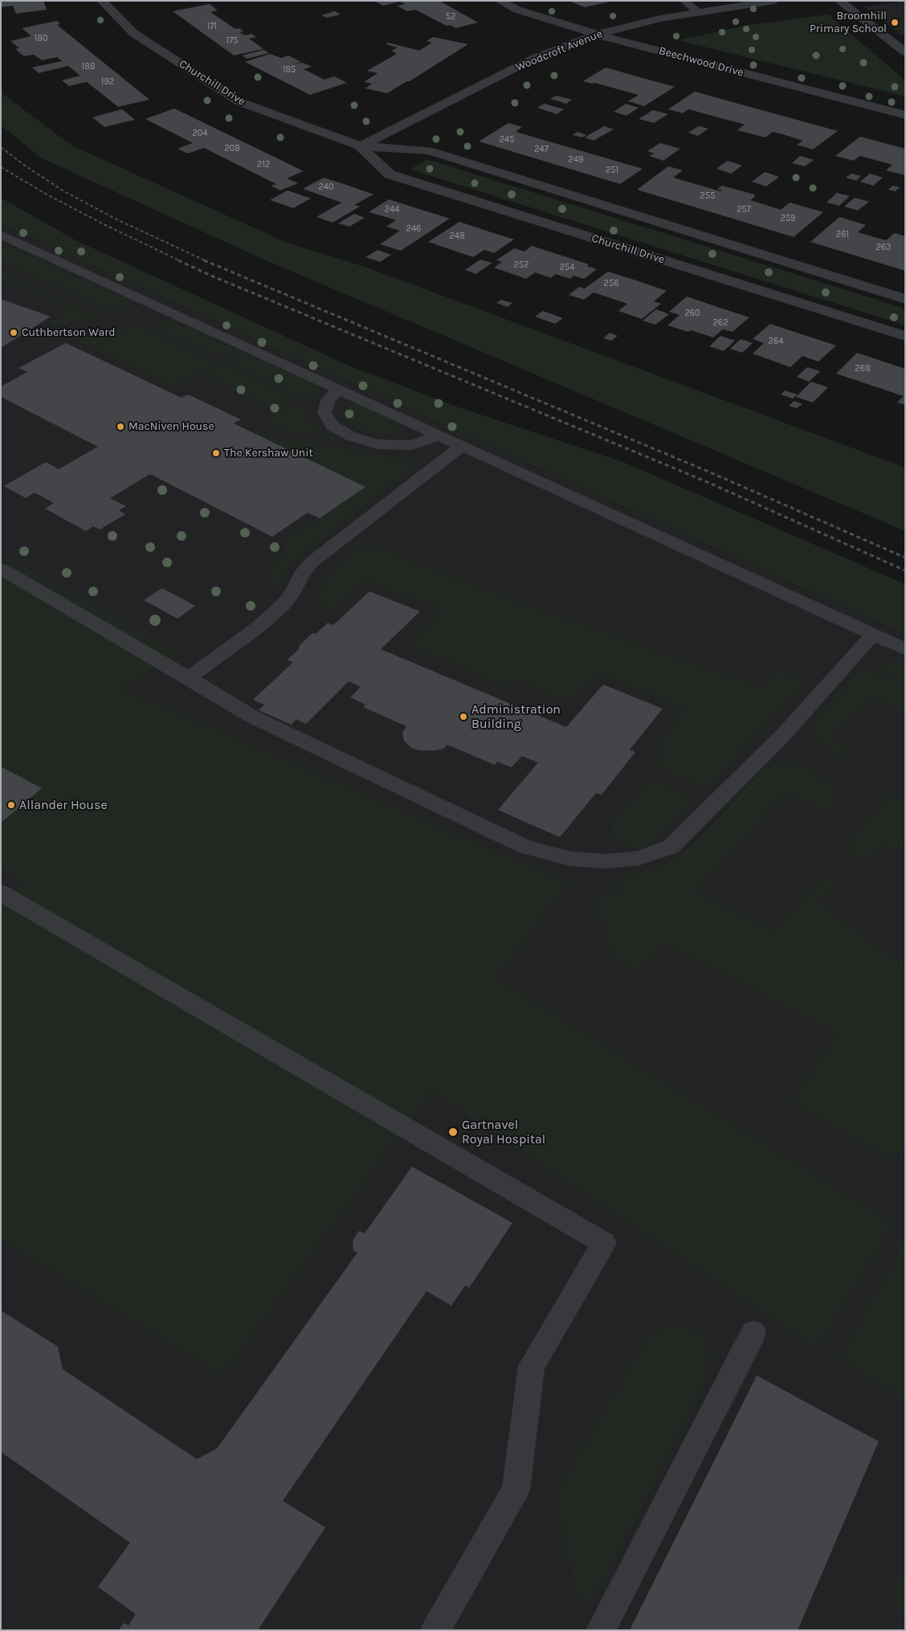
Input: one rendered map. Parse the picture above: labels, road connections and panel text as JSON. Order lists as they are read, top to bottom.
{
  "streets": {
    "street": ["Woodcroft Avenue", "Beechwood Drive", "Churchill Drive"]
  },
  "crossings": [
    ["Woodcroft Avenue", "Beechwood Drive"],
    ["Woodcroft Avenue", "Churchill Drive"]
  ],
  "places": [
    "Broomhill Primary School",
    "Cuthbertson Ward",
    "MacNiven House",
    "The Kershaw Unit",
    "Administration Building",
    "Allander House",
    "Gartnavel Royal Hospital"
  ],
  "house_numbers": [
    "52",
    "171",
    "180",
    "175",
    "188",
    "185",
    "192",
    "204",
    "245",
    "208",
    "247",
    "249",
    "212",
    "251",
    "240",
    "255",
    "244",
    "257",
    "259",
    "246",
    "261",
    "248",
    "263",
    "252",
    "254",
    "256",
    "260",
    "262",
    "264",
    "268"
  ]
}
